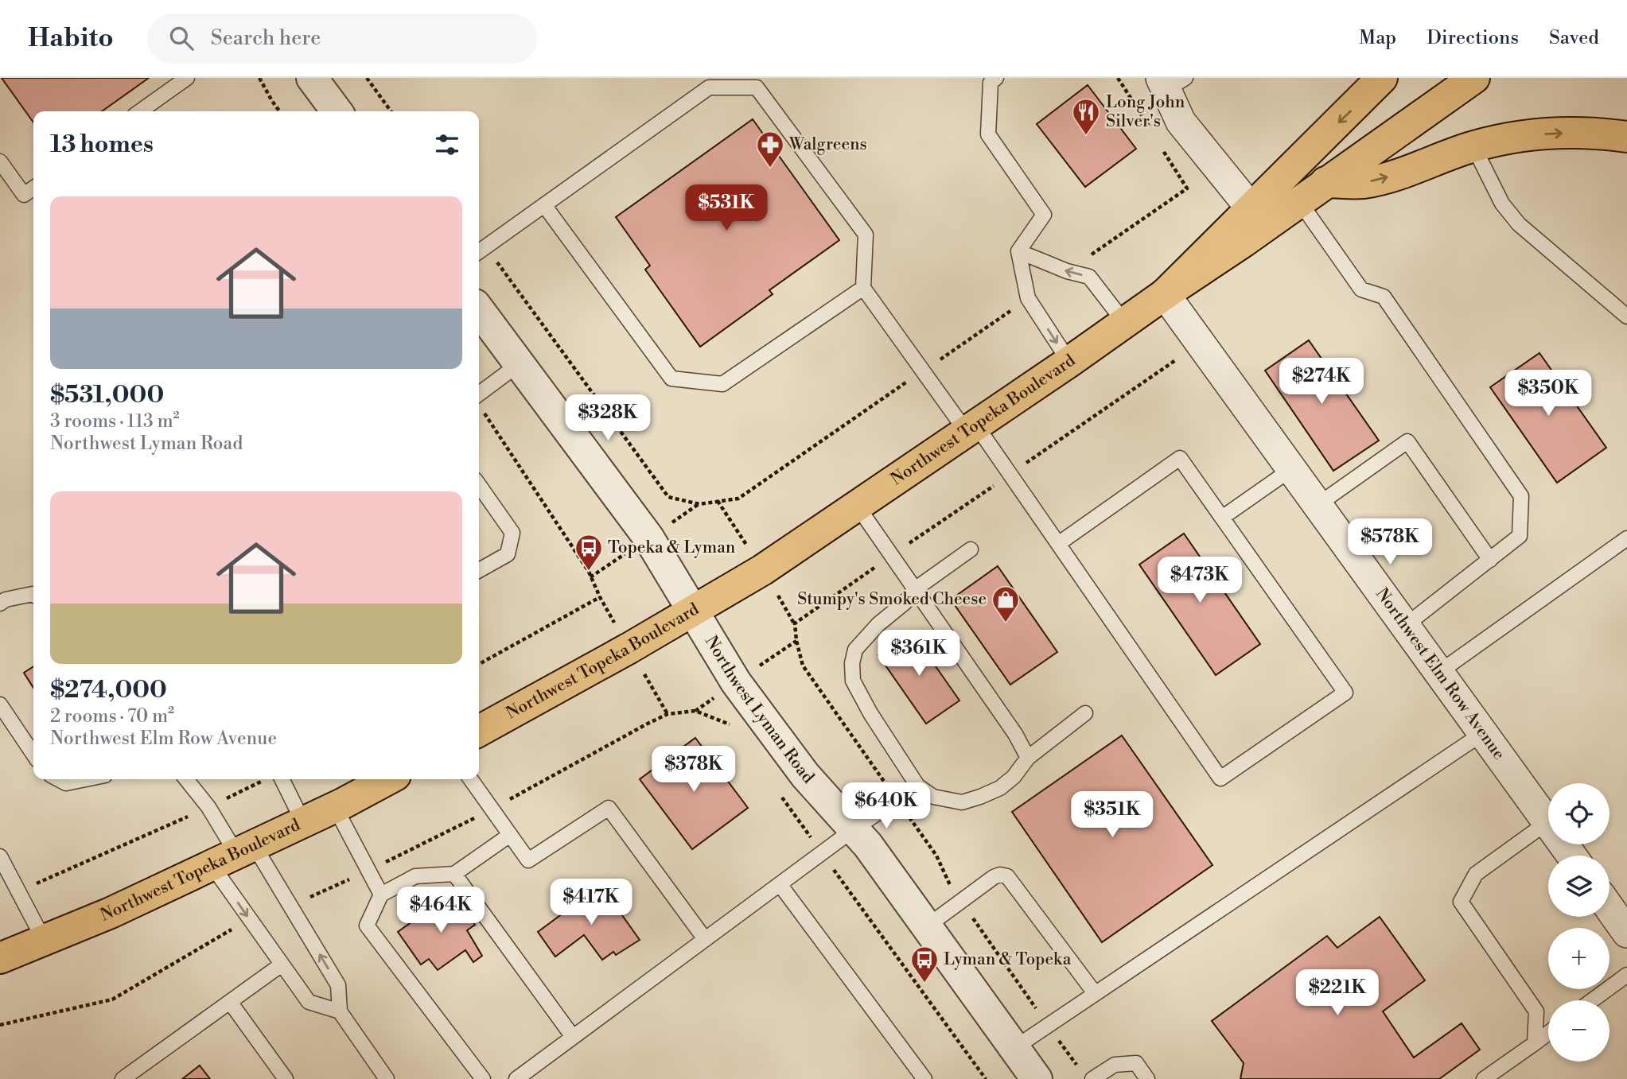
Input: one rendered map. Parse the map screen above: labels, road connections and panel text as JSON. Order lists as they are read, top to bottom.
{
  "streets": {
    "main road": ["Northwest Topeka Boulevard"],
    "street": ["Northwest Elm Row Avenue", "Northwest Lyman Road"]
  },
  "crossings": [
    ["Northwest Topeka Boulevard", "Northwest Elm Row Avenue"],
    ["Northwest Topeka Boulevard", "Northwest Lyman Road"]
  ],
  "places": {
    "restaurant": ["Long John Silver's"],
    "pharmacy": ["Walgreens"],
    "bus stop": ["Topeka & Lyman", "Lyman & Topeka"],
    "shop": ["Stumpy's Smoked Cheese"]
  },
  "page": {
    "header": "Habito",
    "search": "Search here",
    "nav": ["Map", "Directions", "Saved"],
    "heading": "13 homes",
    "list": [
      {
        "name": "$531,000",
        "note": "3 rooms · 113 m² · Northwest Lyman Road"
      },
      {
        "name": "$274,000",
        "note": "2 rooms · 70 m² · Northwest Elm Row Avenue"
      }
    ],
    "price": [
      "$531K",
      "$274K",
      "$350K",
      "$328K",
      "$578K",
      "$473K",
      "$361K",
      "$378K",
      "$640K",
      "$351K",
      "$417K",
      "$464K",
      "$221K"
    ],
    "map_buttons": ["+", "−"]
  }
}
